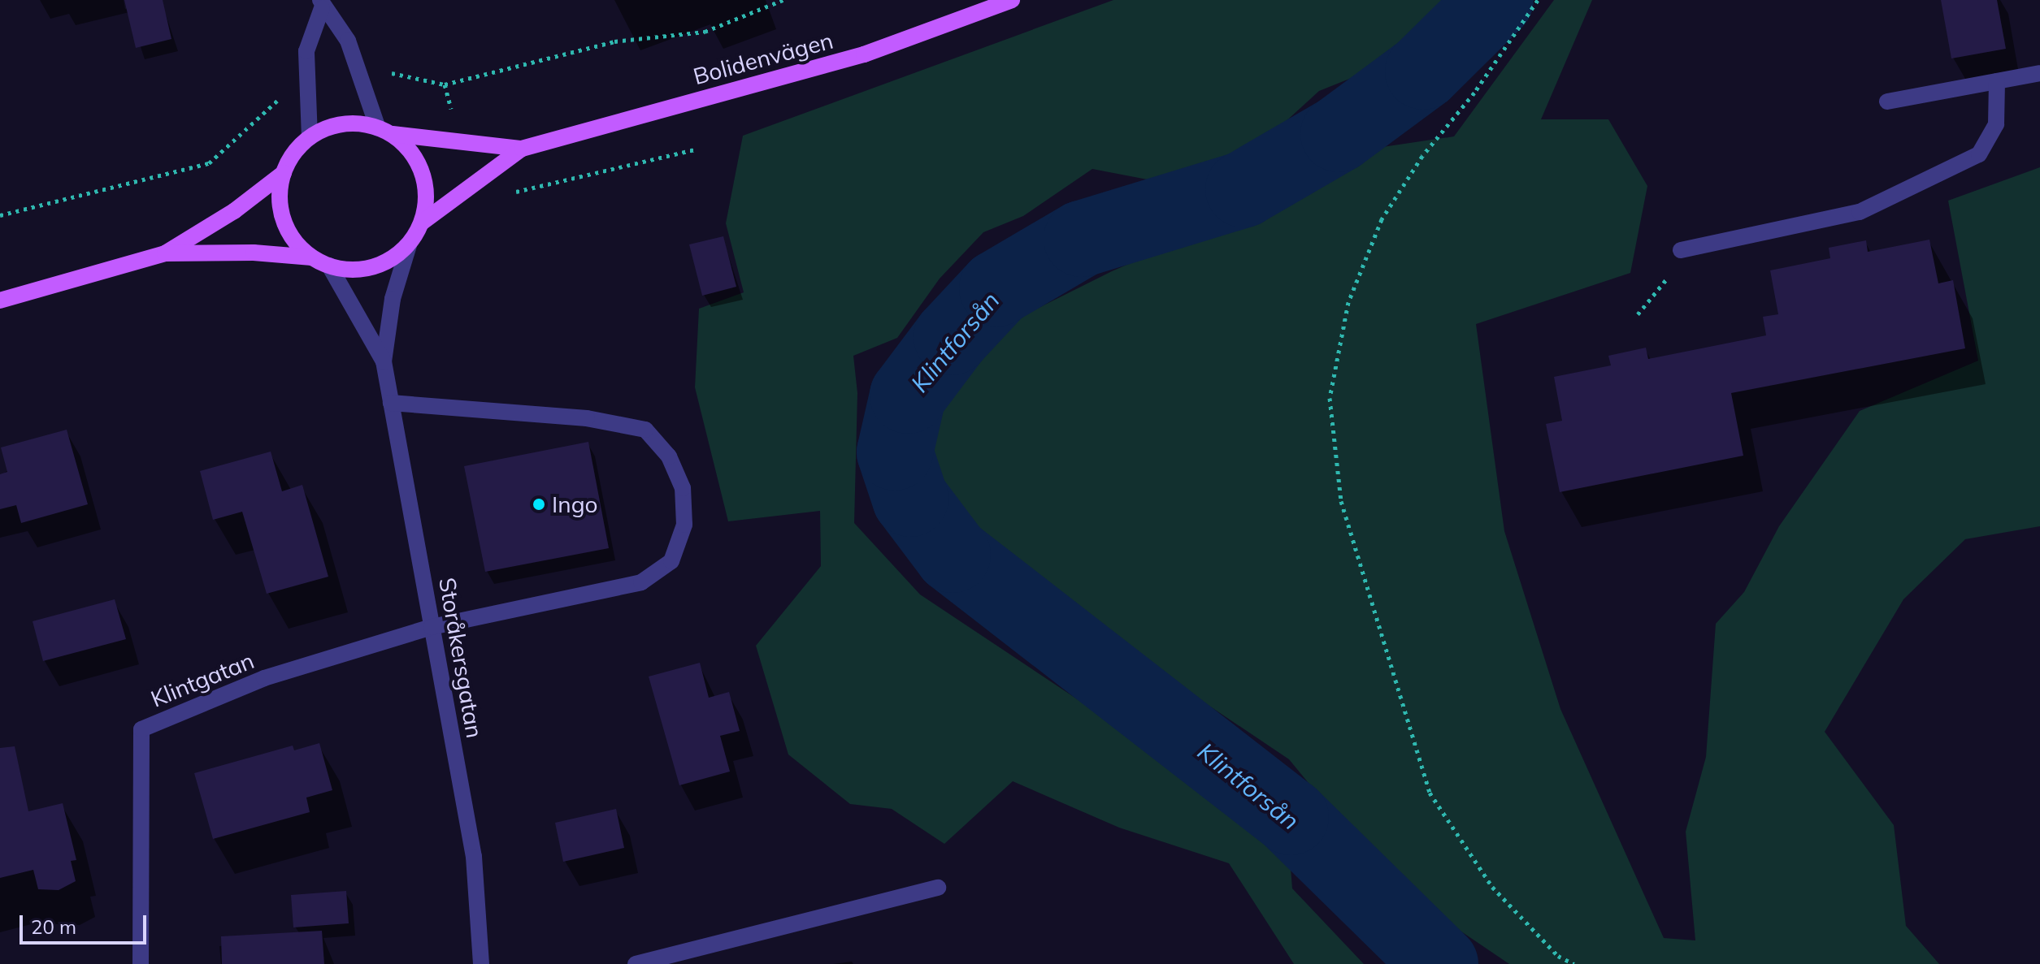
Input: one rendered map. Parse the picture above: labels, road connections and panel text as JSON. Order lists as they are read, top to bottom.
{
  "streets": {
    "main road": ["Bolidenvägen"],
    "street": ["Storåkersgatan", "Klintgatan"]
  },
  "crossings": [
    ["Bolidenvägen", "Storåkersgatan"],
    ["Storåkersgatan", "Klintgatan"]
  ],
  "water": ["Klintforsån"],
  "places": ["Ingo"],
  "scale_bar": "20 m"
}
